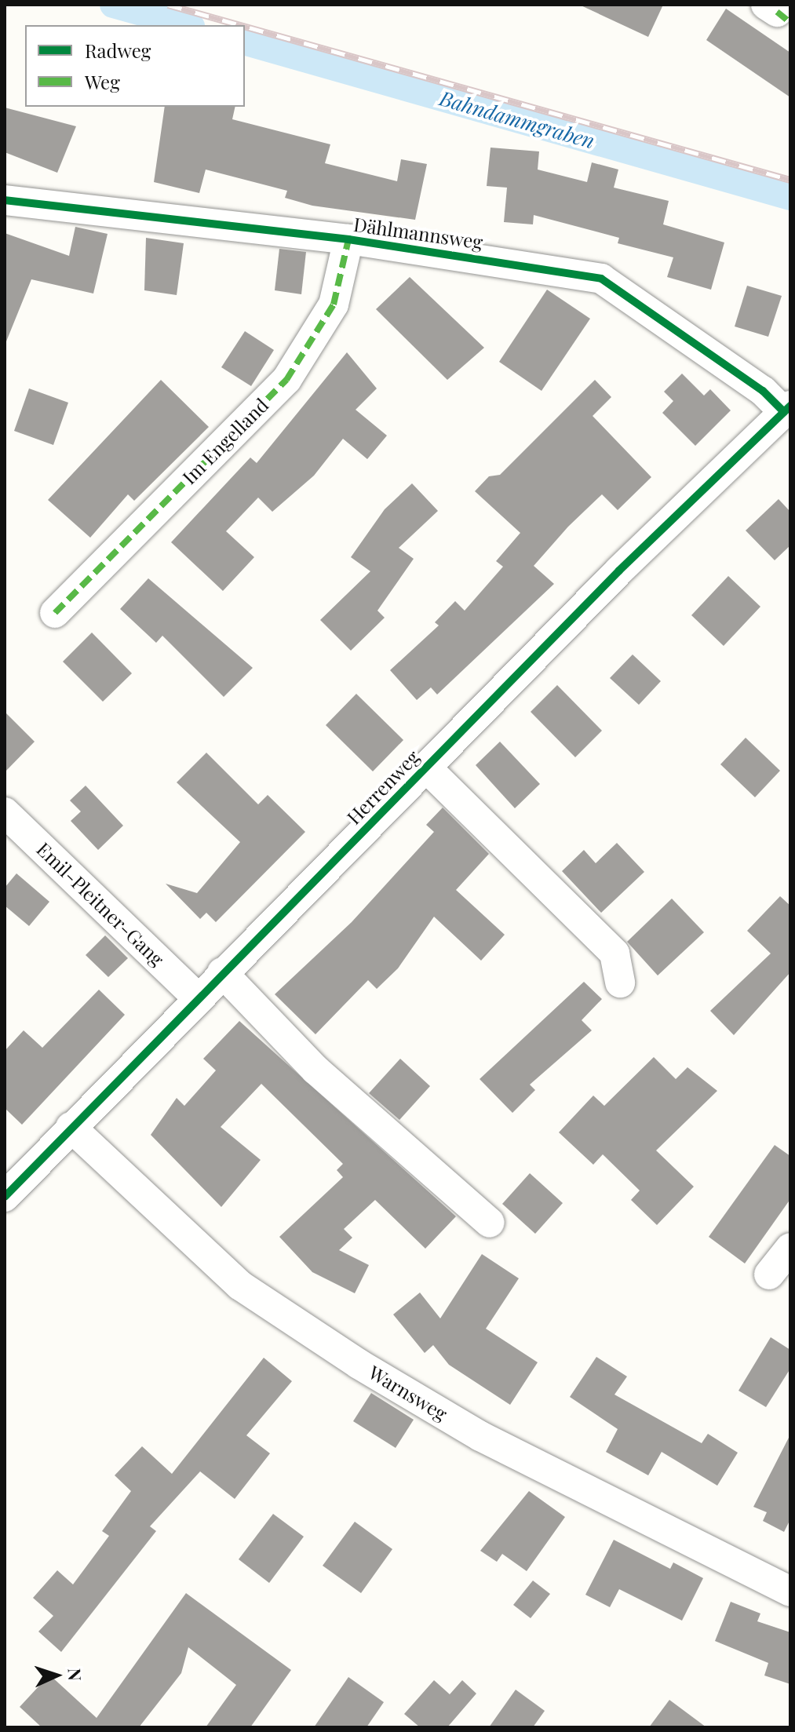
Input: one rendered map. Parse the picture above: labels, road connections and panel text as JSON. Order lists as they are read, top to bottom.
{
  "streets": {
    "street": [
      "Dählmannsweg",
      "Im Engelland",
      "Herrenweg",
      "Emil-Pleitner-Gang",
      "Warnsweg"
    ]
  },
  "crossings": [
    ["Dählmannsweg", "Im Engelland"],
    ["Dählmannsweg", "Herrenweg"],
    ["Herrenweg", "Emil-Pleitner-Gang"],
    ["Herrenweg", "Warnsweg"]
  ],
  "water": ["Bahndammgraben"],
  "legend": ["Radweg", "Weg"],
  "north": "right"
}
